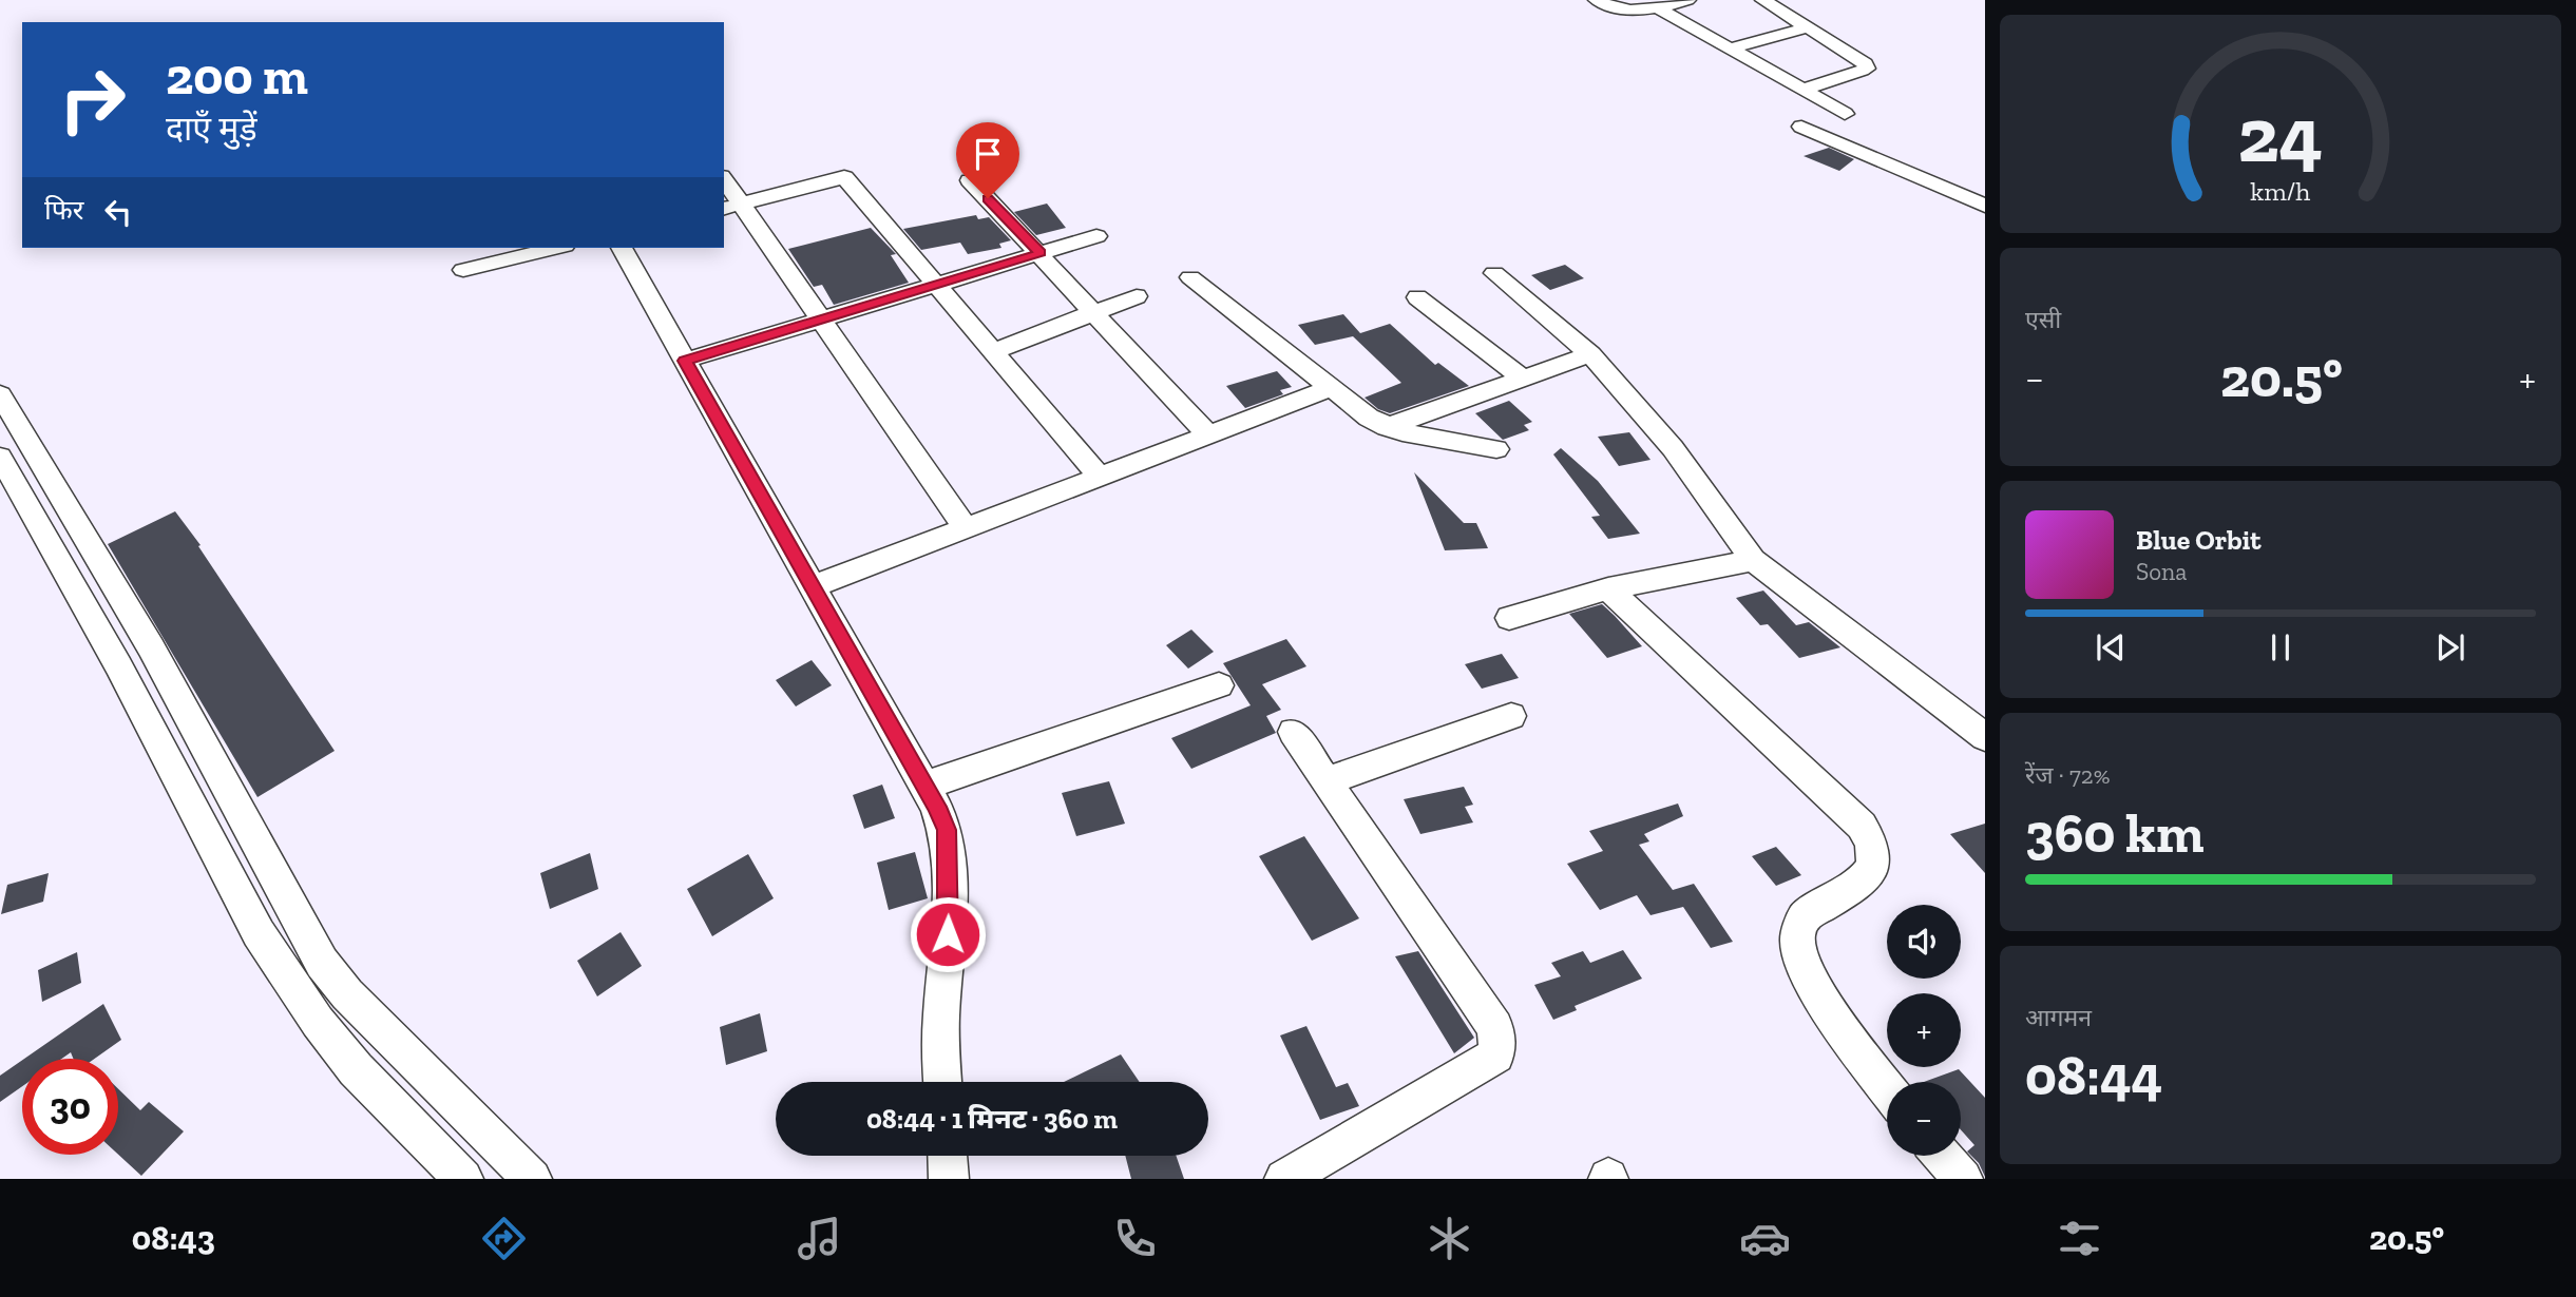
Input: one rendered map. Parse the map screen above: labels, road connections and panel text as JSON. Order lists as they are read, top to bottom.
{
  "page": {
    "turn": ["200 m", "दाएँ मुड़ें"],
    "then": "फिर",
    "tile": [
      "एसी",
      ["रेंज · 72%", "360 km"],
      ["आगमन", "08:44"]
    ],
    "heat": ["−", "20.5°", "+"],
    "song": ["Blue Orbit", "Sona"],
    "map_buttons": ["+", "−"],
    "limit": "30",
    "trip": "08:44 · 1 मिनट · 360 m",
    "tabs": ["08:43", "20.5°"],
    "gauge": ["24", "km/h"]
  }
}
